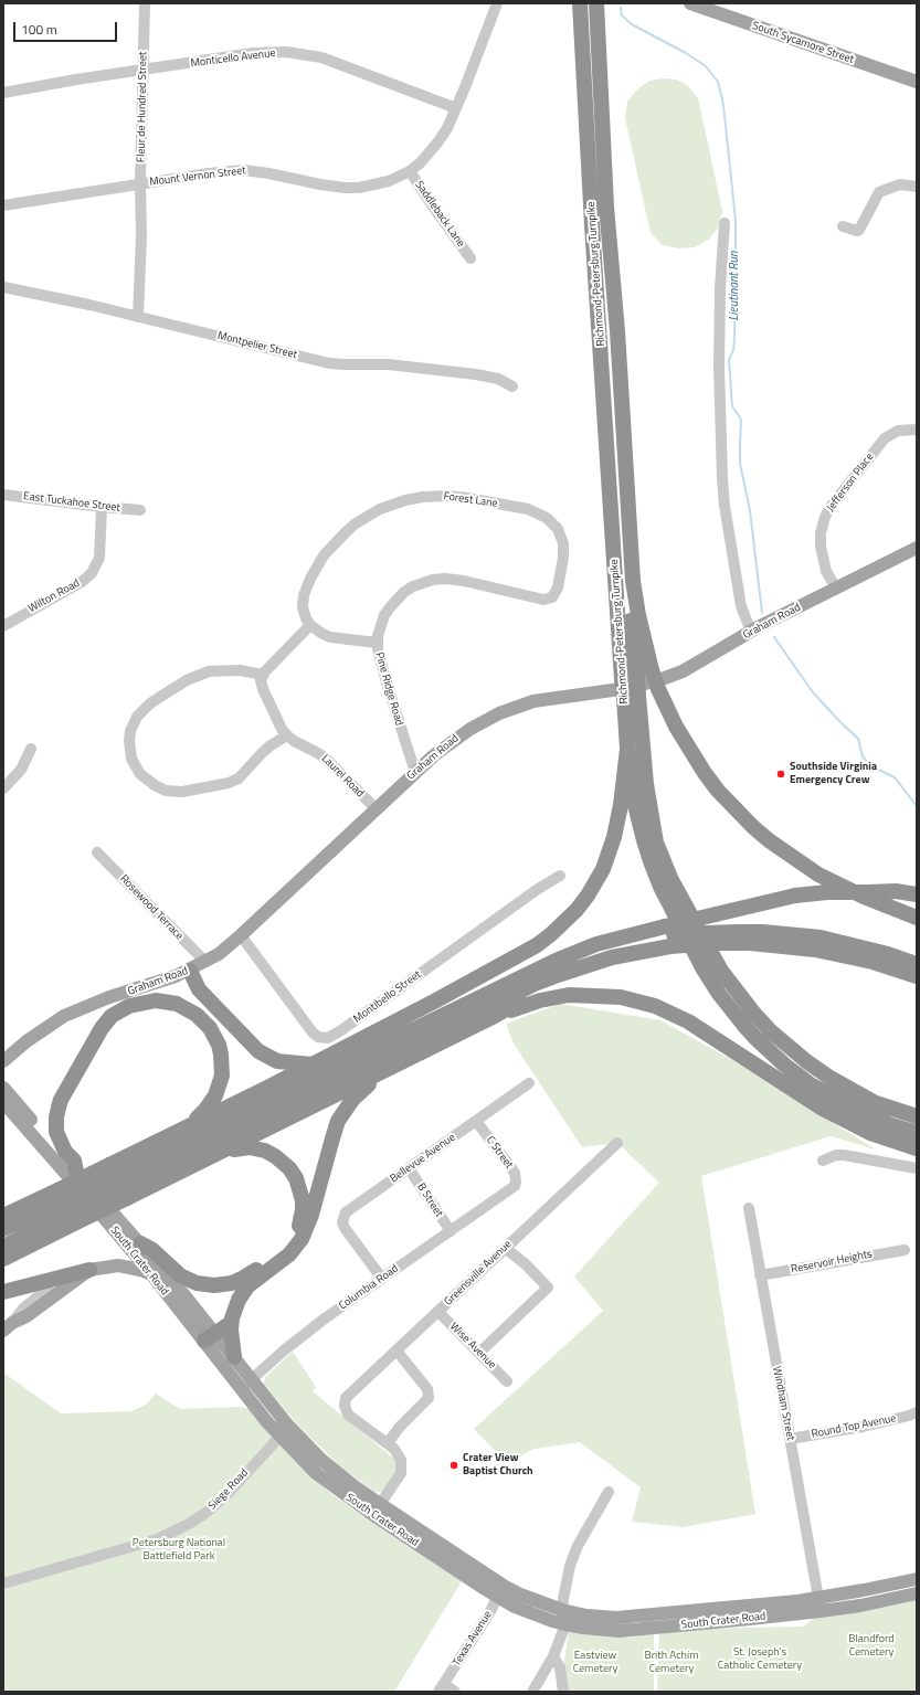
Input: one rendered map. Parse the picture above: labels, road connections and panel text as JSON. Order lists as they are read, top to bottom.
{
  "streets": {
    "highway": ["Richmond-Petersburg Turnpike"],
    "main road": ["South Sycamore Street", "Graham Road", "South Crater Road"],
    "street": [
      "Monticello Avenue",
      "Fleur de Hundred Street",
      "Mount Vernon Street",
      "Saddleback Lane",
      "Montpelier Street",
      "Jefferson Place",
      "Forest Lane",
      "East Tuckahoe Street",
      "Wilton Road",
      "Pine Ridge Road",
      "Laurel Road",
      "Rosewood Terrace",
      "Montibello Street",
      "C Street",
      "Bellevue Avenue",
      "B Street",
      "Reservoir Heights",
      "Greensville Avenue",
      "Columbia Road",
      "Wise Avenue",
      "Windham Street",
      "Round Top Avenue",
      "Siege Road",
      "Texas Avenue"
    ]
  },
  "crossings": [
    ["Monticello Avenue", "Fleur de Hundred Street"],
    ["Monticello Avenue", "Mount Vernon Street"],
    ["Fleur de Hundred Street", "Mount Vernon Street"],
    ["Fleur de Hundred Street", "Montpelier Street"],
    ["Mount Vernon Street", "Saddleback Lane"],
    ["Jefferson Place", "Graham Road"],
    ["Forest Lane", "Pine Ridge Road"],
    ["East Tuckahoe Street", "Wilton Road"],
    ["Graham Road", "Pine Ridge Road"],
    ["Graham Road", "Laurel Road"],
    ["Graham Road", "Rosewood Terrace"],
    ["Graham Road", "Montibello Street"],
    ["C Street", "Bellevue Avenue"],
    ["C Street", "Columbia Road"],
    ["Bellevue Avenue", "B Street"],
    ["Bellevue Avenue", "Columbia Road"],
    ["B Street", "Columbia Road"],
    ["South Crater Road", "Columbia Road"],
    ["South Crater Road", "Windham Street"],
    ["South Crater Road", "Siege Road"],
    ["South Crater Road", "Texas Avenue"],
    ["Reservoir Heights", "Windham Street"],
    ["Greensville Avenue", "Wise Avenue"],
    ["Windham Street", "Round Top Avenue"]
  ],
  "water": ["Lieutinant Run"],
  "parks": [
    "Petersburg National Battlefield Park",
    "Blandford Cemetery",
    "St. Joseph's Catholic Cemetery",
    "Eastview Cemetery",
    "Brith Achim Cemetery"
  ],
  "places": ["Southside Virginia Emergency Crew", "Crater View Baptist Church"],
  "scale_bar": "100 m"
}
